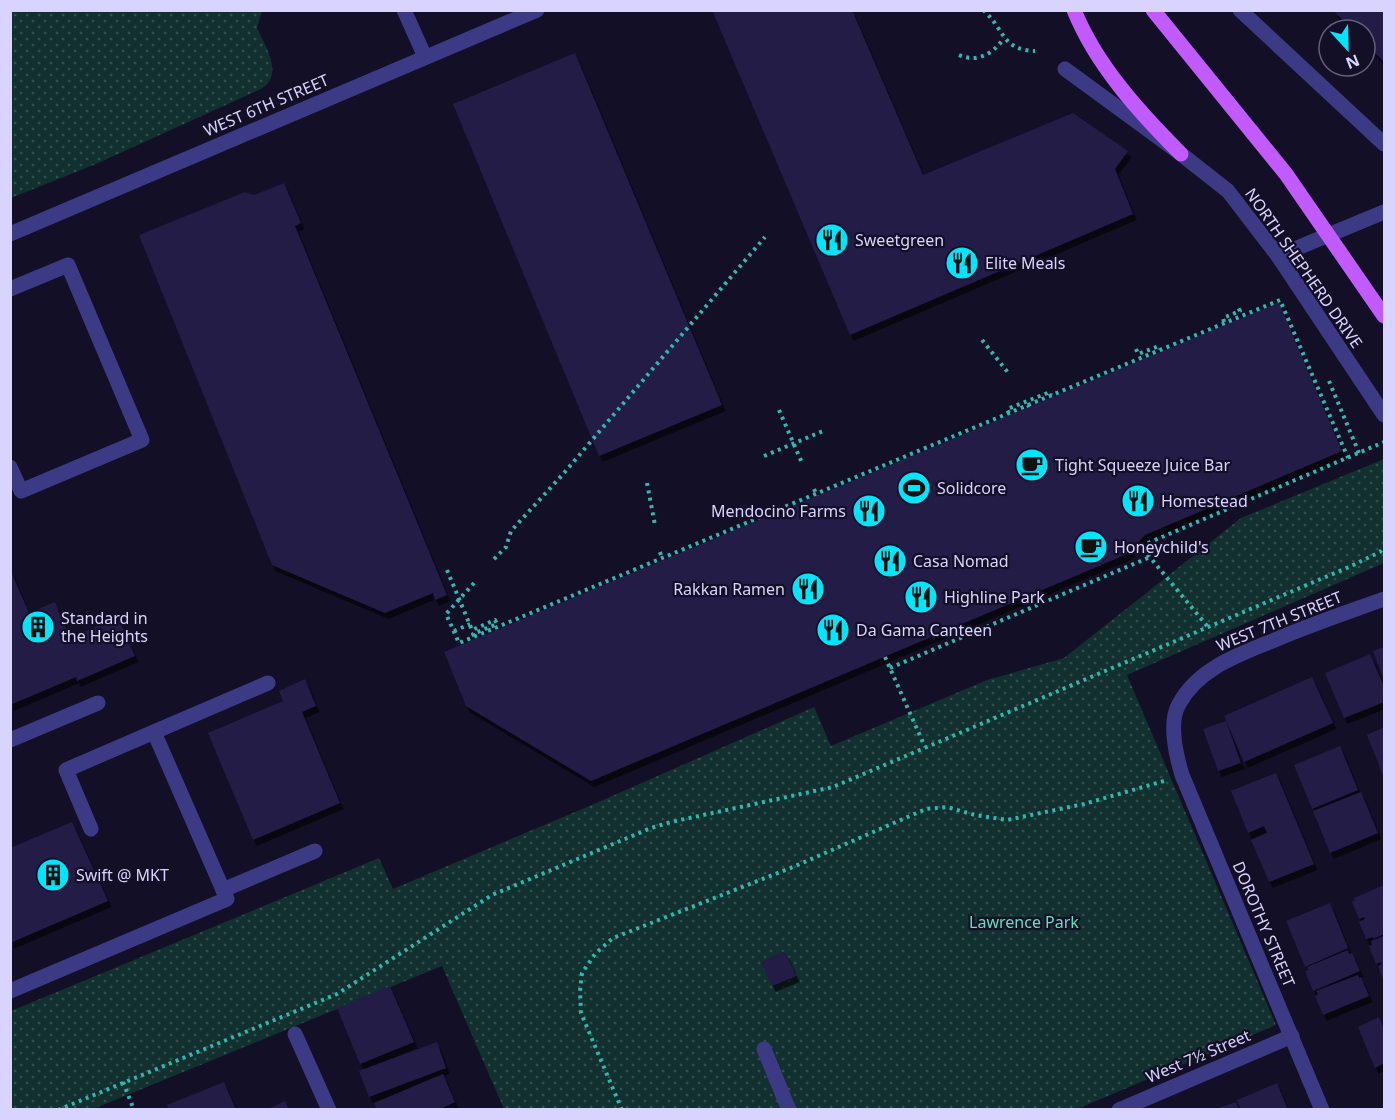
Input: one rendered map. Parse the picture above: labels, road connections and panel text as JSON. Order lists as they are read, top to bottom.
{
  "streets": {
    "street": [
      "WEST 6TH STREET",
      "NORTH SHEPHERD DRIVE",
      "WEST 7TH STREET",
      "DOROTHY STREET",
      "West 7½ Street"
    ]
  },
  "crossings": [
    ["WEST 7TH STREET", "DOROTHY STREET"],
    ["DOROTHY STREET", "West 7½ Street"]
  ],
  "parks": ["Lawrence Park"],
  "places": {
    "restaurant": [
      "Sweetgreen",
      "Elite Meals",
      "Homestead",
      "Mendocino Farms",
      "Casa Nomad",
      "Rakkan Ramen",
      "Highline Park",
      "Da Gama Canteen"
    ],
    "cafe": ["Tight Squeeze Juice Bar", "Honeychild's"],
    "sports": ["Solidcore"],
    "building": ["Standard in the Heights", "Swift @ MKT"]
  },
  "north": "bottom"
}
